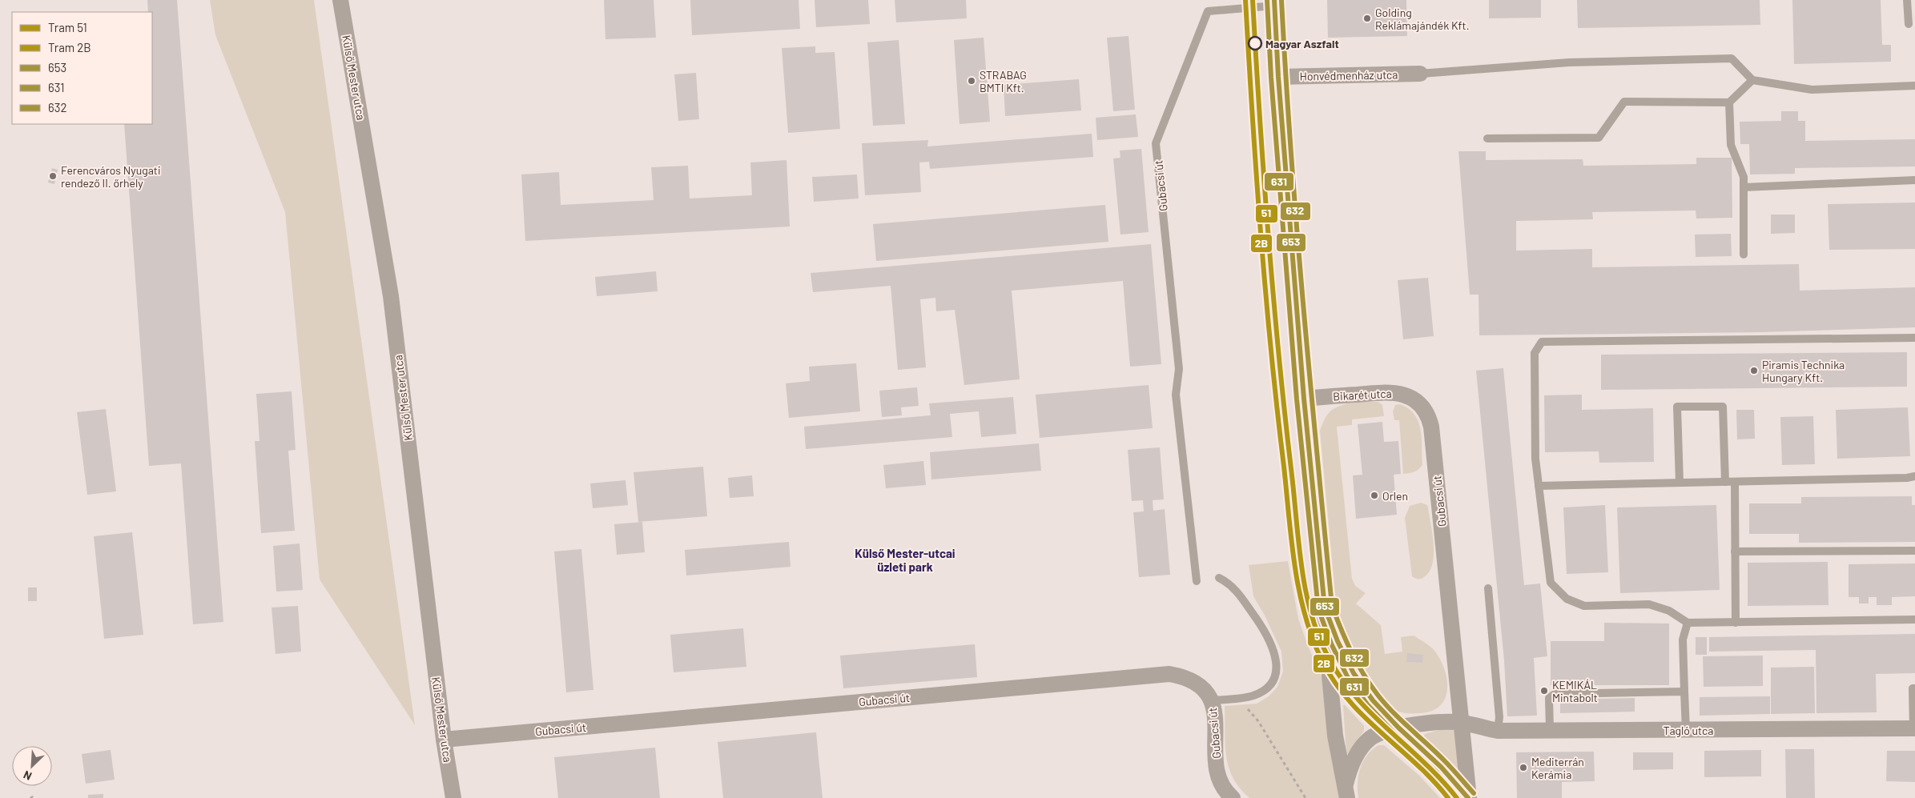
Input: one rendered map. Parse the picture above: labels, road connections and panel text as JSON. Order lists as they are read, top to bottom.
{
  "streets": {
    "street": [
      "Honvédmenház utca",
      "Külső Mester utca",
      "Gubacsi út",
      "Bikarét utca",
      "Tagló utca"
    ]
  },
  "crossings": [
    ["Honvédmenház utca", "Gubacsi út"],
    ["Külső Mester utca", "Gubacsi út"],
    ["Gubacsi út", "Bikarét utca"],
    ["Gubacsi út", "Tagló utca"]
  ],
  "districts": ["Külső Mester-utcai üzleti park"],
  "places": [
    "Golding Reklámajándék Kft.",
    "Magyar Aszfalt",
    "STRABAG BMTI Kft.",
    "Ferencváros Nyugati rendező II. őrhely",
    "Piramis Technika Hungary Kft.",
    "Orlen",
    "KEMIKÁL Mintabolt",
    "Mediterrán Kerámia"
  ],
  "lines": [
    "tram line 51",
    "tram line 2B",
    "transit line 653",
    "transit line 631",
    "transit line 632"
  ],
  "legend": [
    "Tram 51",
    "Tram 2B",
    "653",
    "631",
    "632"
  ],
  "north": "bottom left"
}
